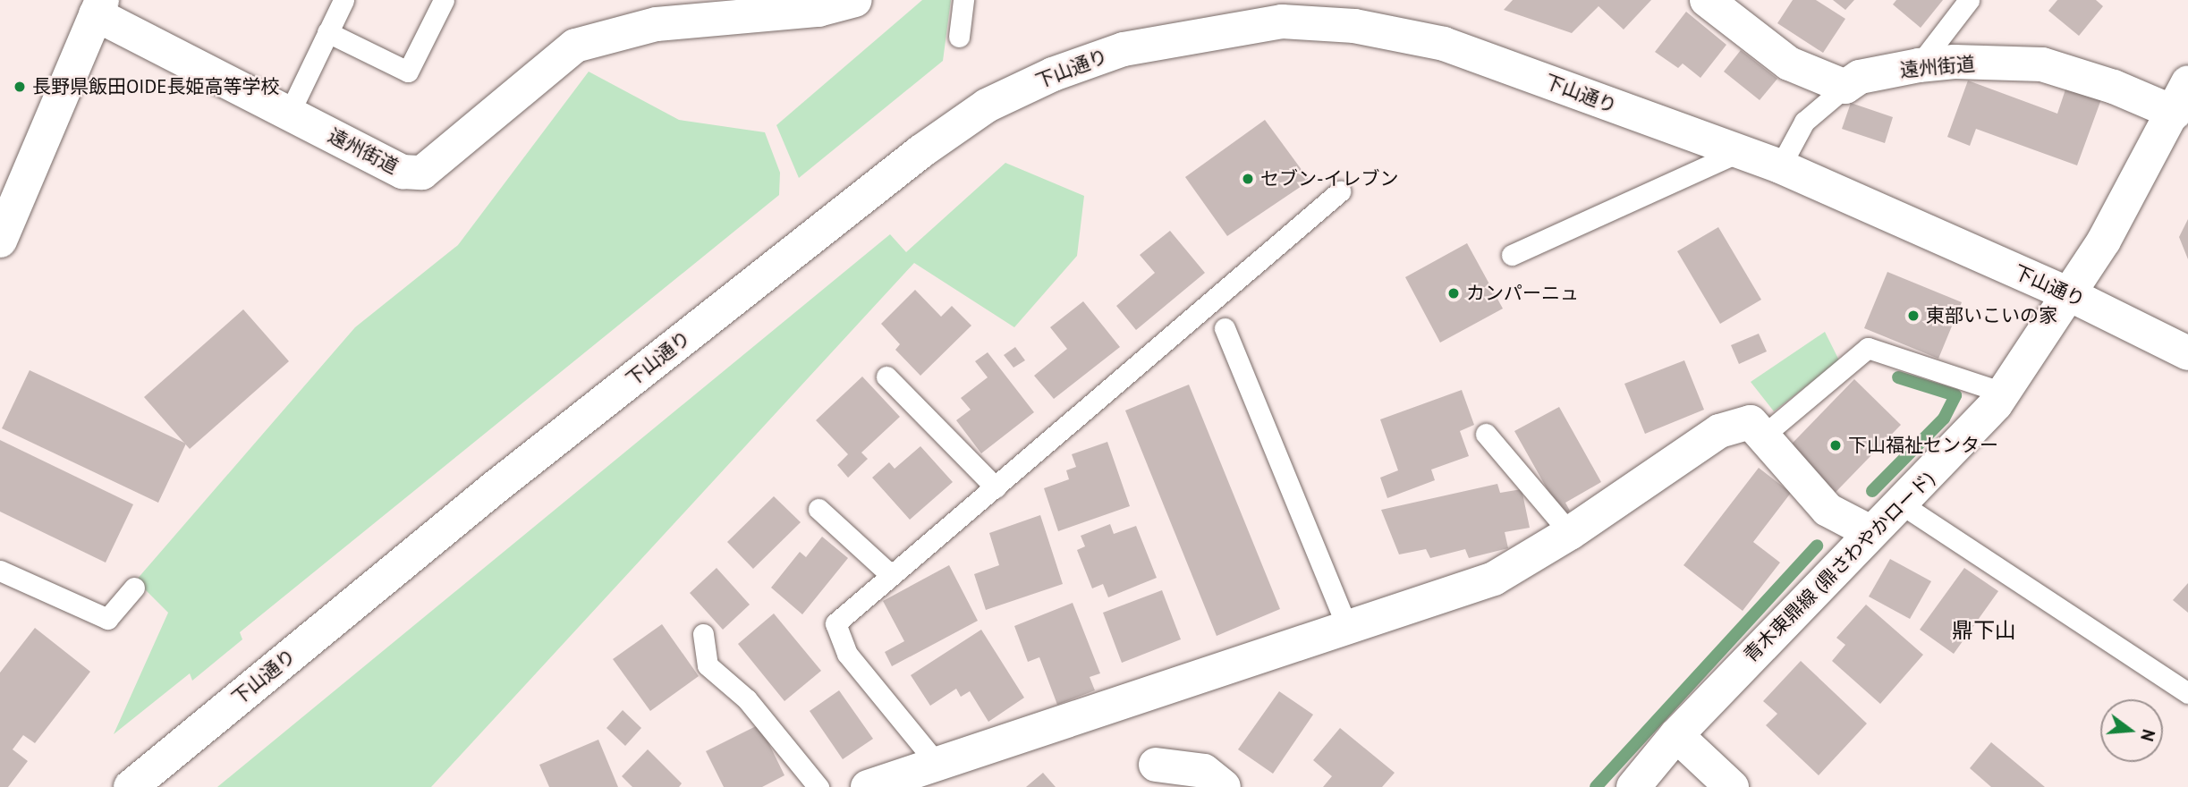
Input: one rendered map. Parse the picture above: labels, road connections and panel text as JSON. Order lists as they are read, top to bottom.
{
  "streets": {
    "street": ["遠州街道", "下山通り", "青木東鼎線 (鼎さわやかロード)"]
  },
  "crossings": [
    ["遠州街道", "青木東鼎線 (鼎さわやかロード)"],
    ["下山通り", "青木東鼎線 (鼎さわやかロード)"]
  ],
  "districts": ["鼎下山"],
  "places": [
    "長野県飯田OIDE長姫高等学校",
    "セブン-イレブン",
    "カンパーニュ",
    "東部いこいの家",
    "下山福祉センター"
  ],
  "north": "right"
}
